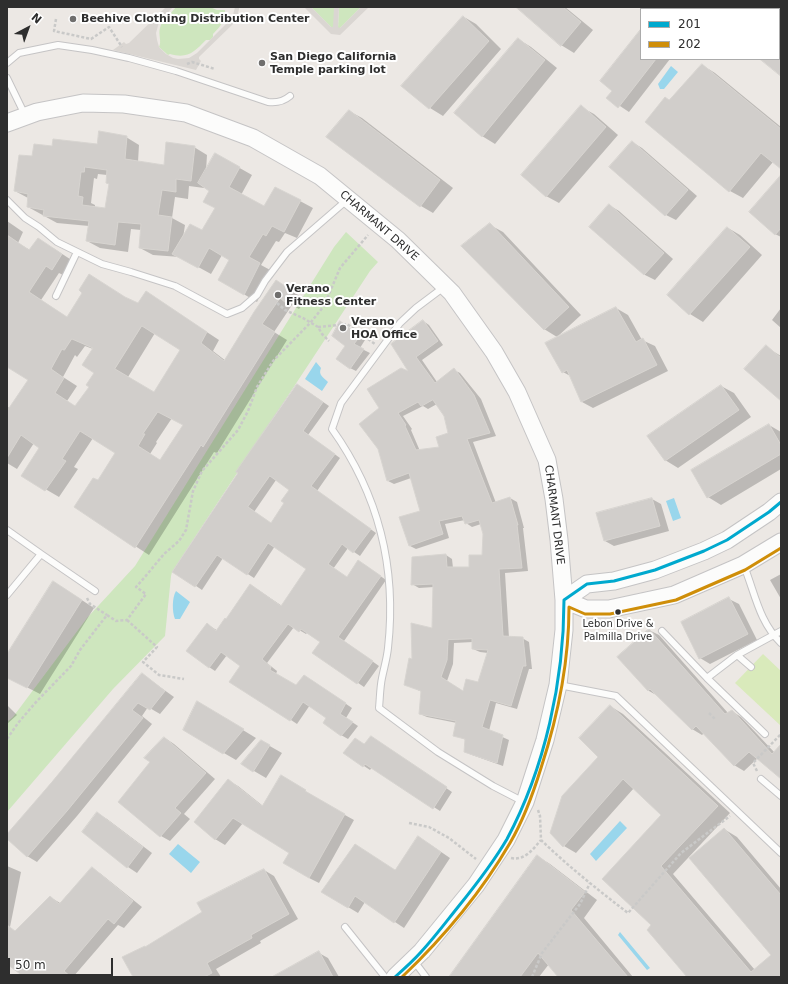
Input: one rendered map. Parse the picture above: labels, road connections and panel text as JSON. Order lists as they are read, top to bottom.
{
  "streets": {
    "street": ["CHARMANT DRIVE"]
  },
  "places": [
    "Beehive Clothing Distribution Center",
    "San Diego California Temple parking lot",
    "Verano Fitness Center",
    "Verano HOA Office",
    "Lebon Drive & Palmilla Drive"
  ],
  "lines": ["transit line 201", "transit line 202"],
  "legend": ["201", "202"],
  "scale_bar": "50 m",
  "north": "top right"
}
